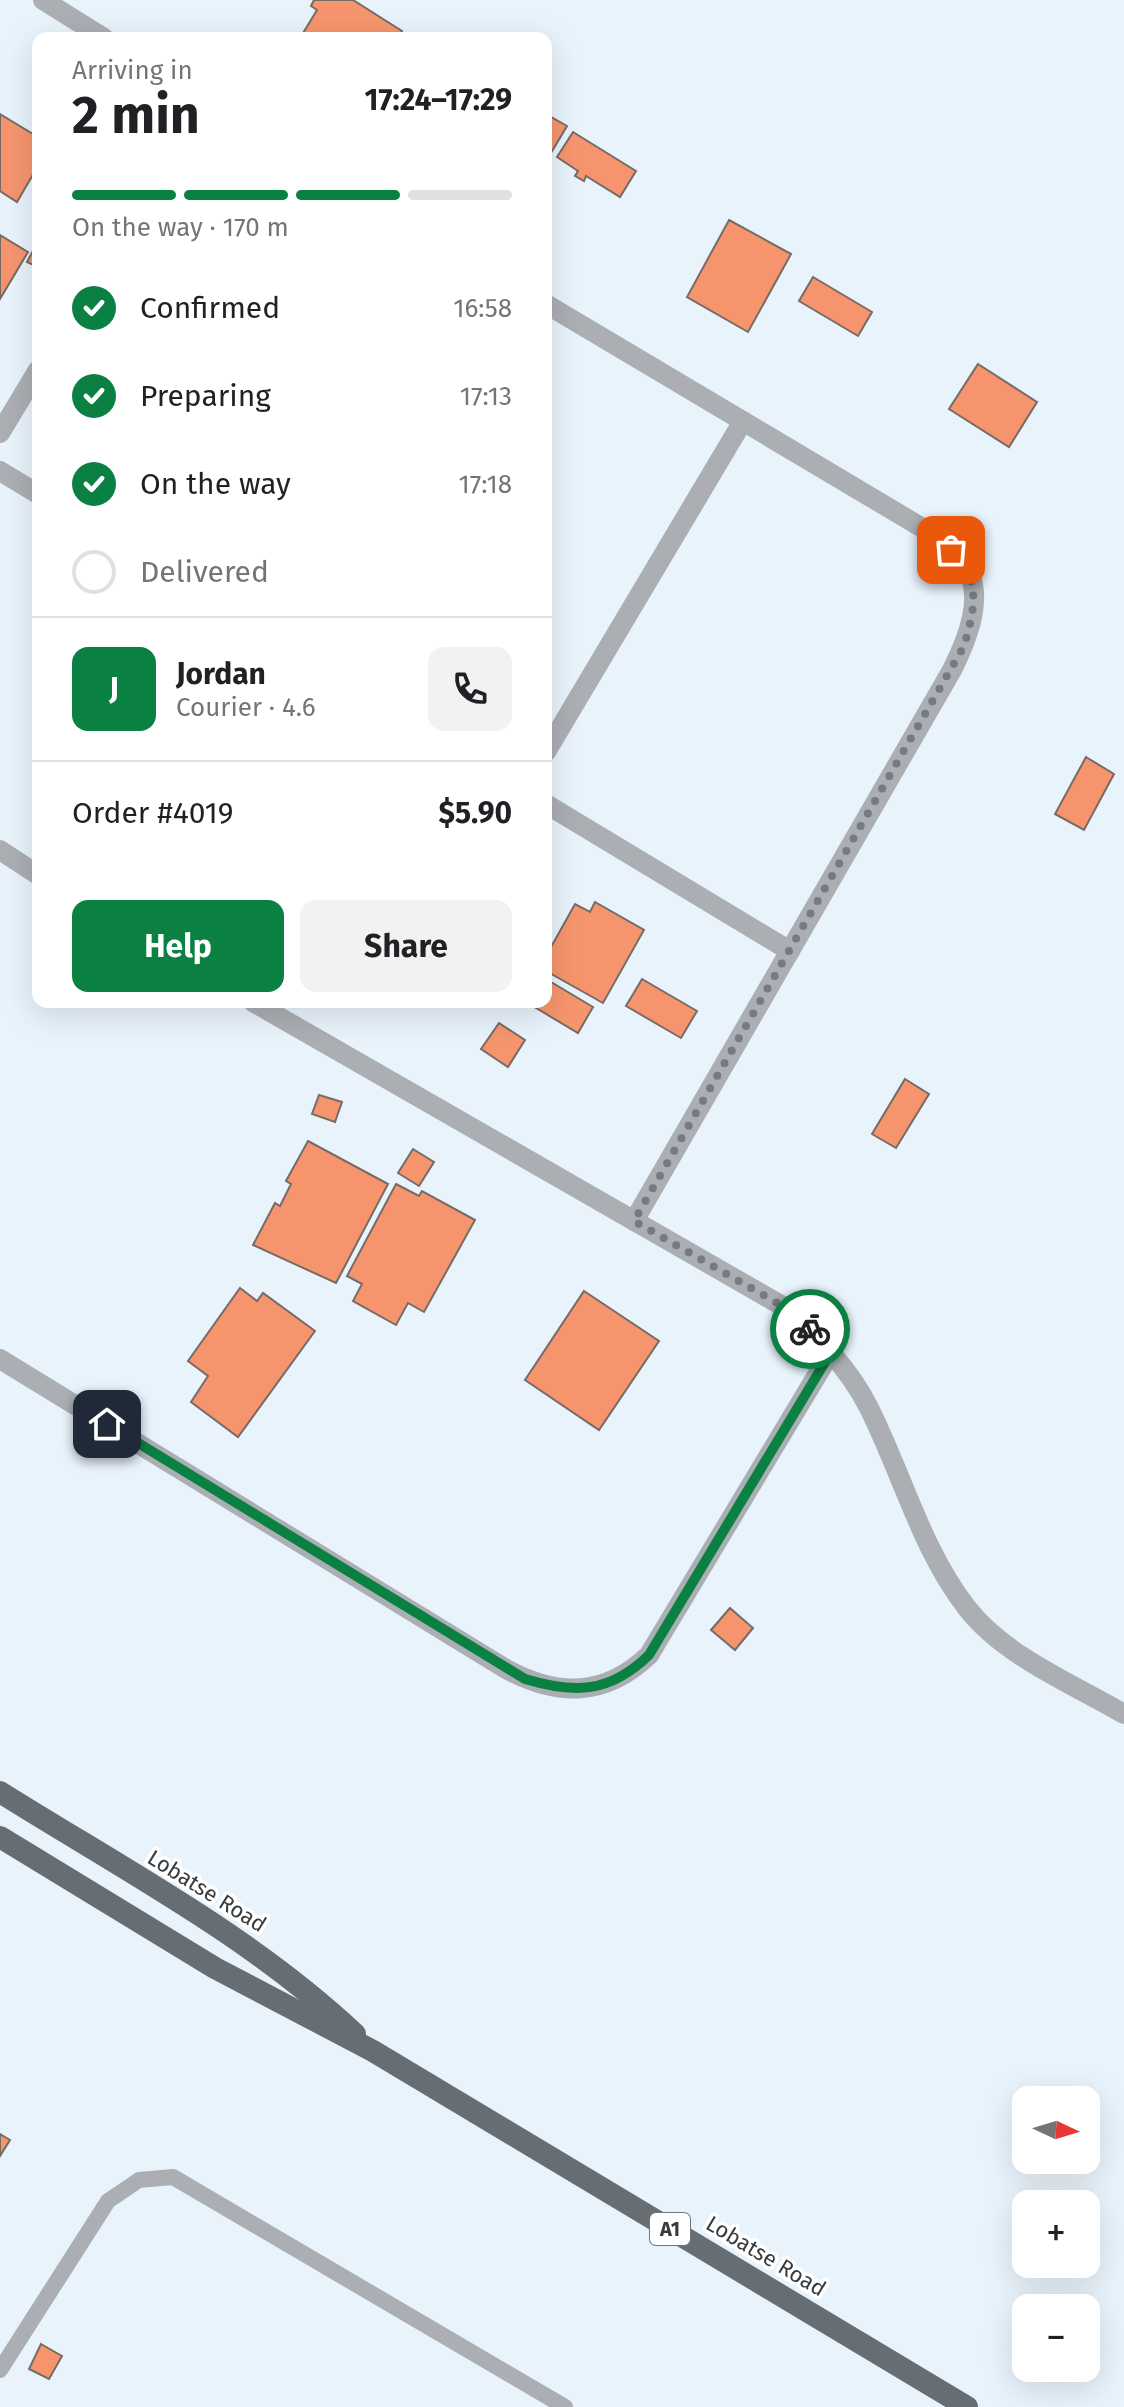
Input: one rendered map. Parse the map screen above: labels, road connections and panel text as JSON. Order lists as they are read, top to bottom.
{
  "streets": {
    "highway": ["Lobatse Road", "A1"]
  },
  "north": "right",
  "page": {
    "heading": ["2 min", "Arriving in", "17:24–17:29"],
    "panel": [
      "Jordan",
      "Courier · 4.6",
      "Order #4019",
      "$5.90"
    ],
    "bar": "On the way · 170 m",
    "list": [
      ["Confirmed", "16:58"],
      ["Preparing", "17:13"],
      ["On the way", "17:18"],
      "Delivered"
    ],
    "round": "J",
    "buttons": ["Help", "Share"],
    "map_buttons": ["+", "−"]
  }
}
